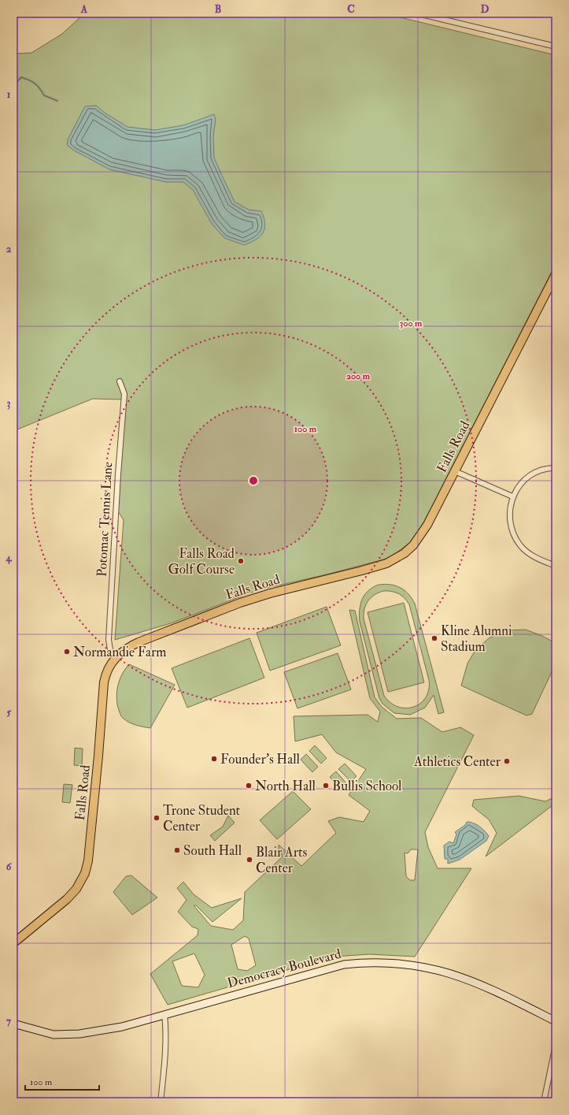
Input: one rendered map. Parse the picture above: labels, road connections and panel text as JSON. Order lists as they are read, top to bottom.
{
  "streets": {
    "main road": ["Falls Road", "Democracy Boulevard"],
    "street": ["Potomac Tennis Lane"]
  },
  "crossings": [
    ["Falls Road", "Potomac Tennis Lane"]
  ],
  "places": [
    "Falls Road Golf Course",
    "Kline Alumni Stadium",
    "Normandie Farm",
    "Founder's Hall",
    "Athletics Center",
    "North Hall",
    "Bullis School",
    "Trone Student Center",
    "South Hall",
    "Blair Arts Center"
  ],
  "scale_bar": "100 m",
  "grid": {
    "columns": [
      "A",
      "B",
      "C",
      "D"
    ],
    "rows": [
      "1",
      "2",
      "3",
      "4",
      "5",
      "6",
      "7"
    ]
  },
  "rings": ["300 m", "200 m", "100 m"]
}
